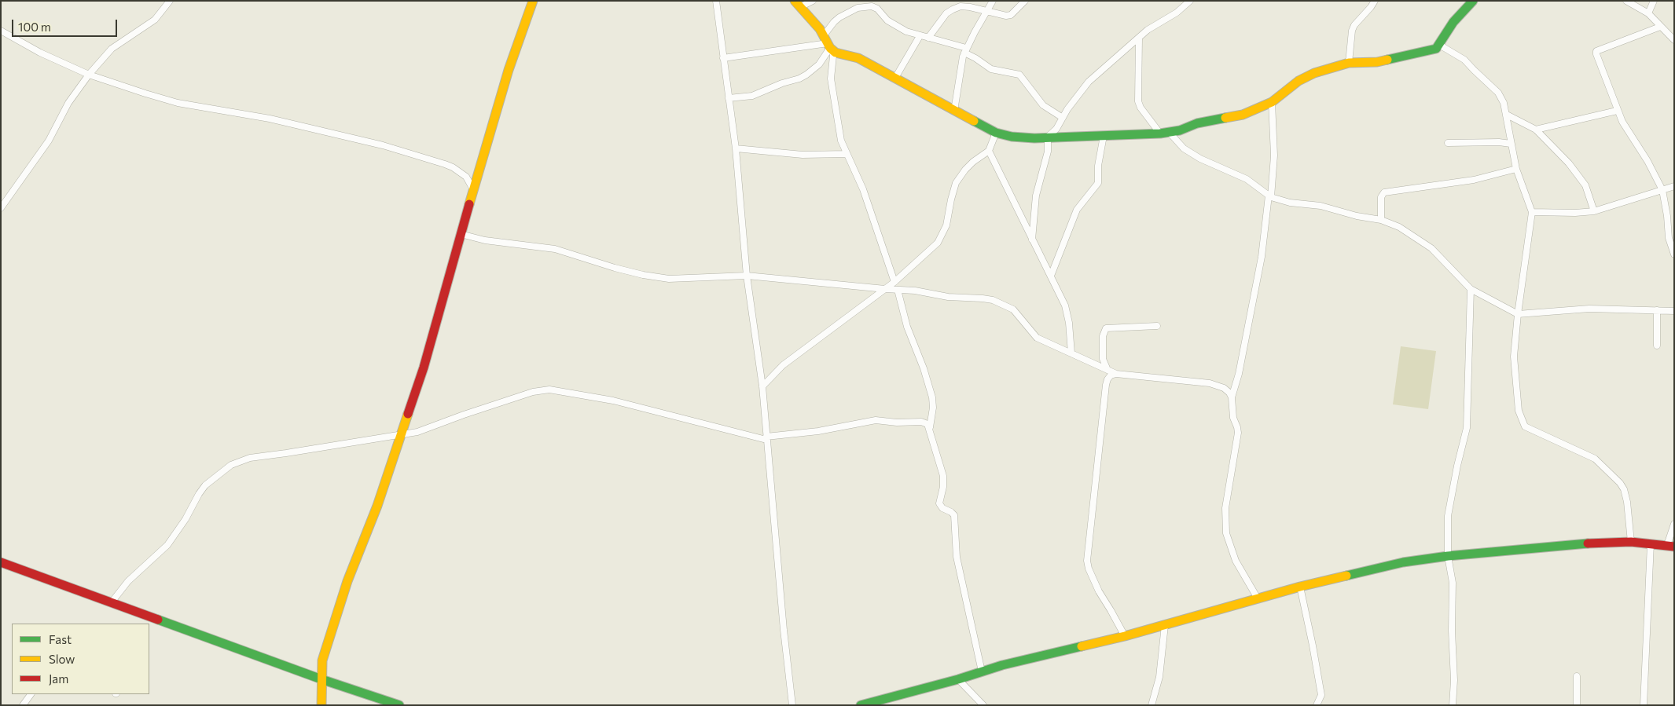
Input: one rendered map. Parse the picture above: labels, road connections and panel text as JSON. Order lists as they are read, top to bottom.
{
  "legend": ["Fast", "Slow", "Jam"],
  "scale_bar": "100 m"
}
